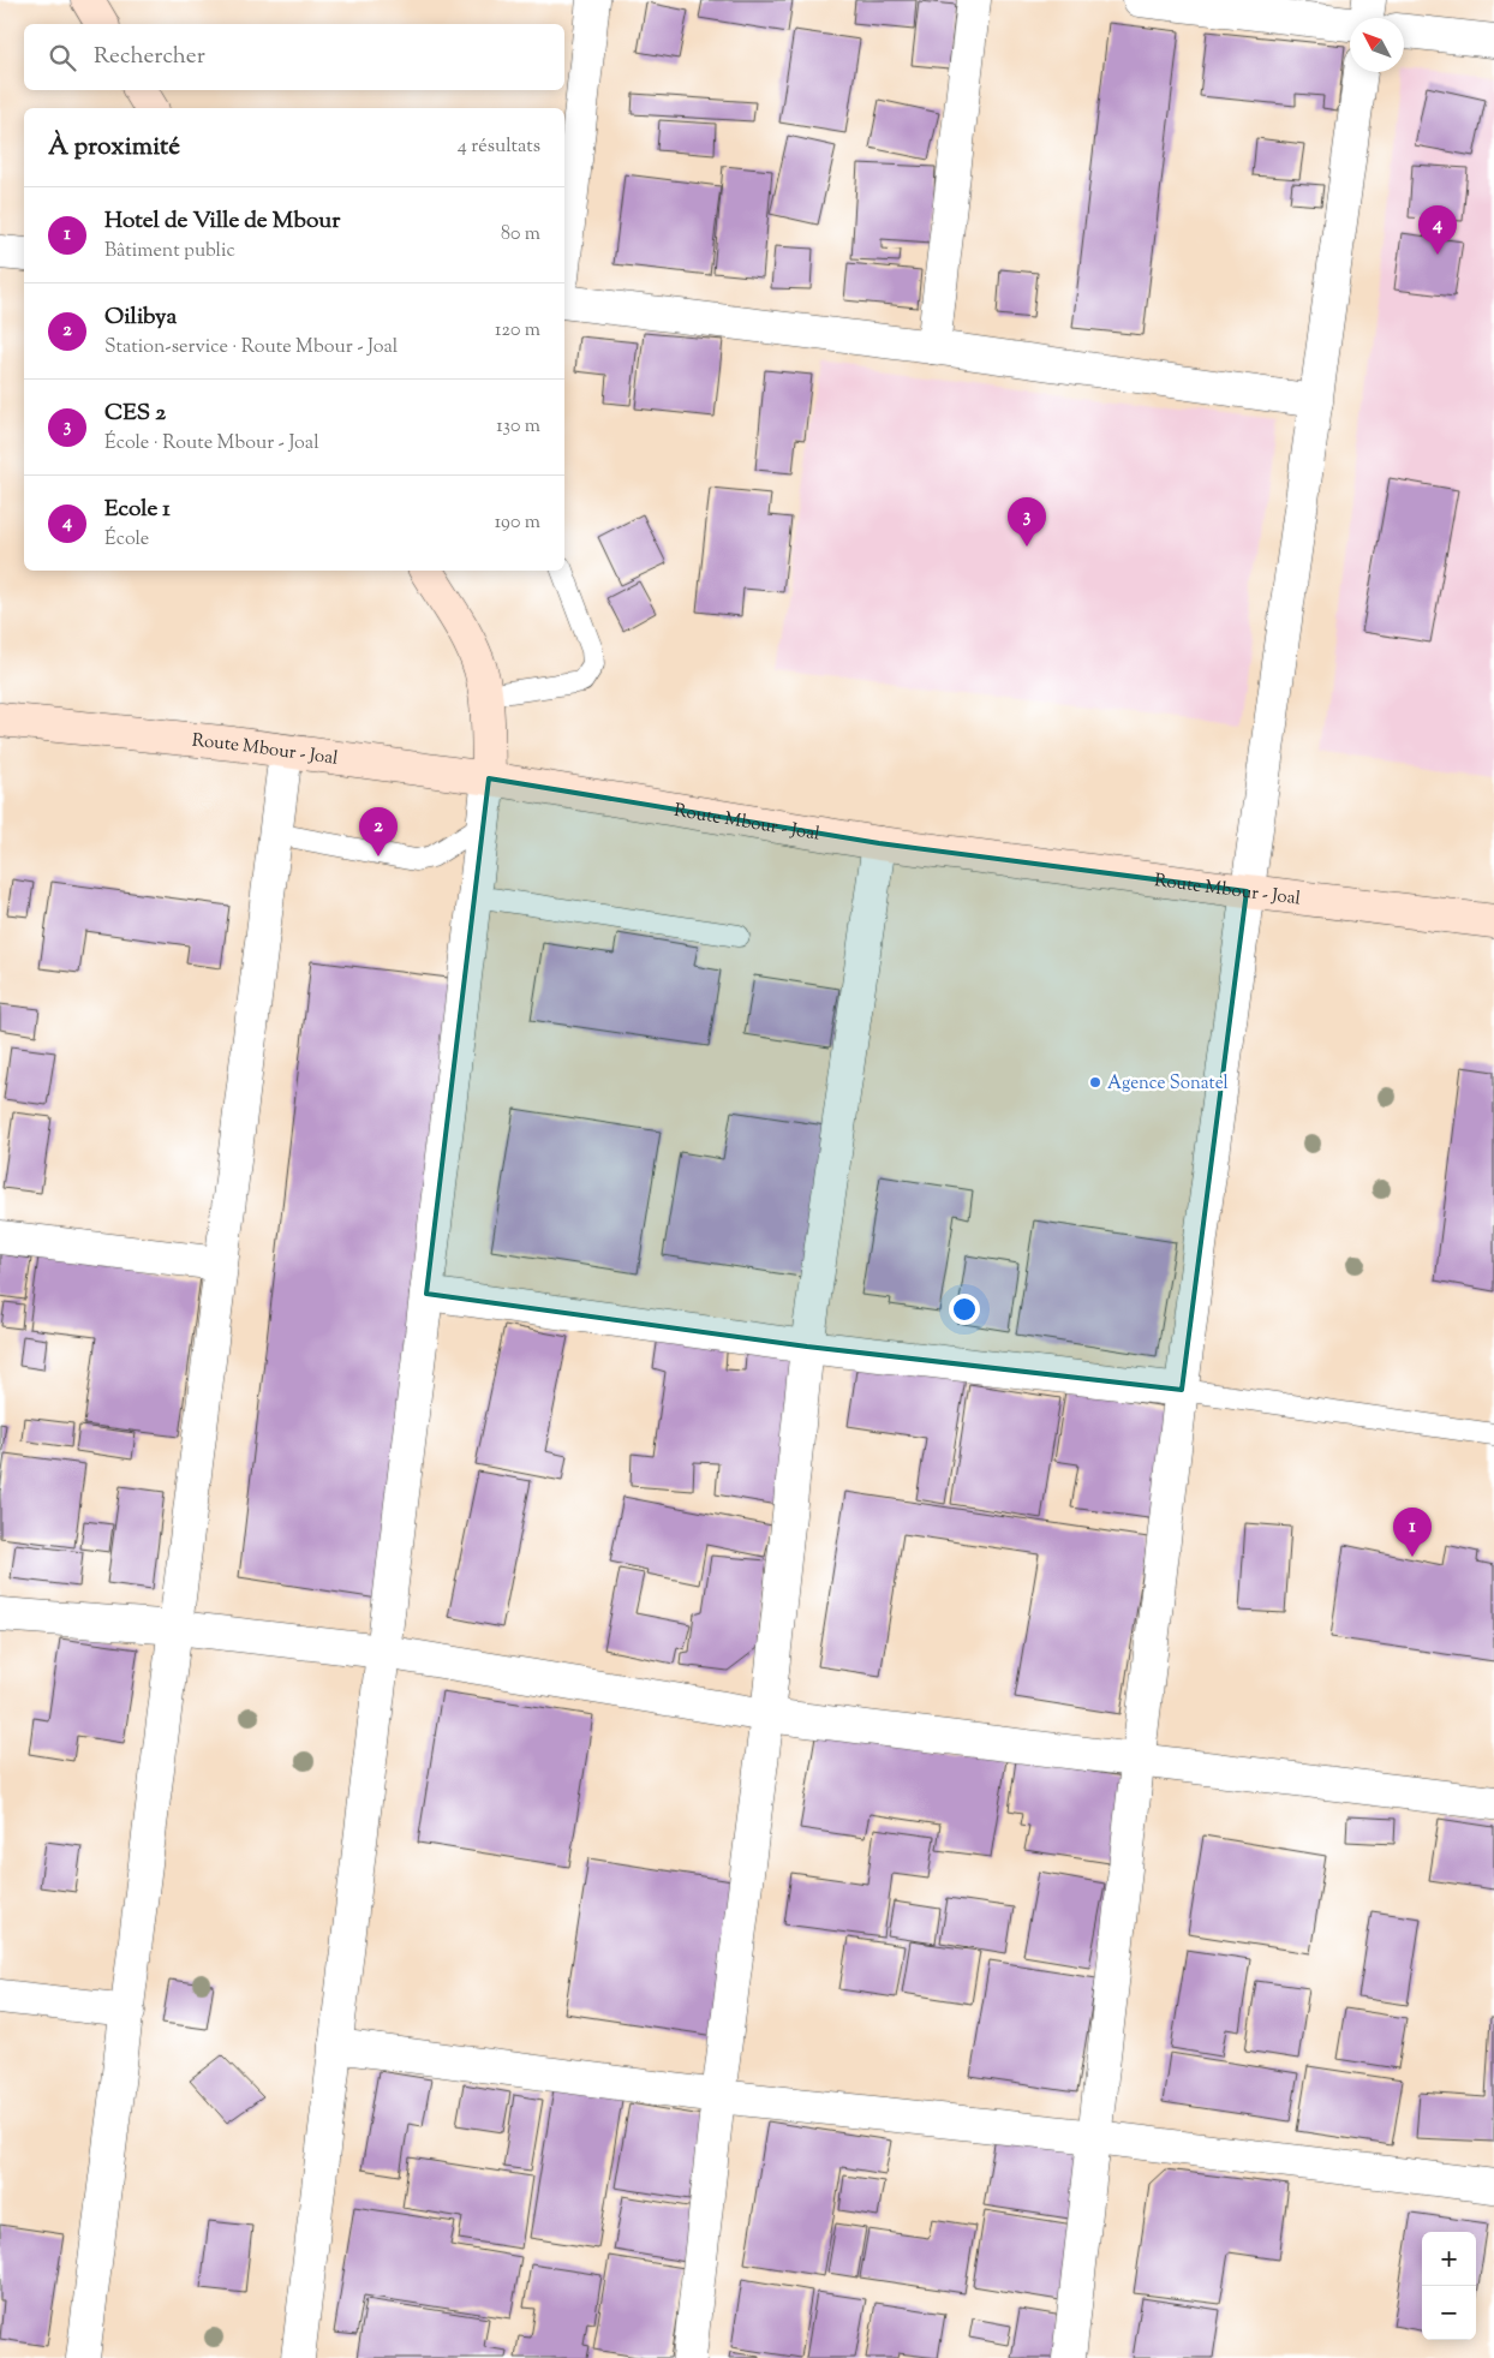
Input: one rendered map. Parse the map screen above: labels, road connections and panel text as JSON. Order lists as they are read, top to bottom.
{
  "streets": {
    "main road": ["Route Mbour - Joal"]
  },
  "places": ["Agence Sonatel"],
  "north": "top left",
  "page": {
    "search": "Rechercher",
    "heading": ["À proximité", "4 résultats"],
    "list": [
      {
        "mark": "1",
        "name": "Hotel de Ville de Mbour",
        "note": "Bâtiment public",
        "value": "80 m"
      },
      {
        "mark": "2",
        "name": "Oilibya",
        "note": "Station-service · Route Mbour - Joal",
        "value": "120 m"
      },
      {
        "mark": "3",
        "name": "CES 2",
        "note": "École · Route Mbour - Joal",
        "value": "130 m"
      },
      {
        "mark": "4",
        "name": "Ecole 1",
        "note": "École",
        "value": "190 m"
      }
    ],
    "pins": [
      "4",
      "3",
      "2",
      "1"
    ],
    "map_buttons": ["+", "−"]
  }
}
